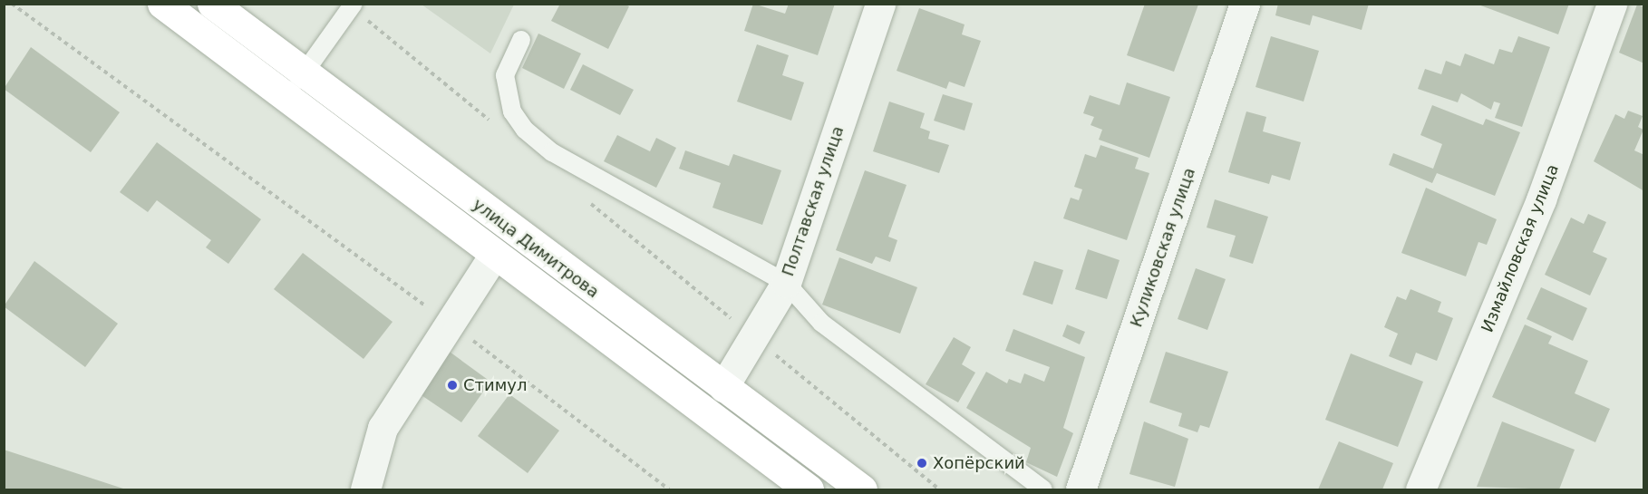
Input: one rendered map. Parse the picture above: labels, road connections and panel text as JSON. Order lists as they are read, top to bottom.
{
  "streets": {
    "main road": ["улица Димитрова"],
    "street": ["Полтавская улица", "Куликовская улица", "Измайловская улица"]
  },
  "crossings": [
    ["Полтавская улица", "улица Димитрова"]
  ],
  "places": ["Стимул", "Хопёрский"]
}
